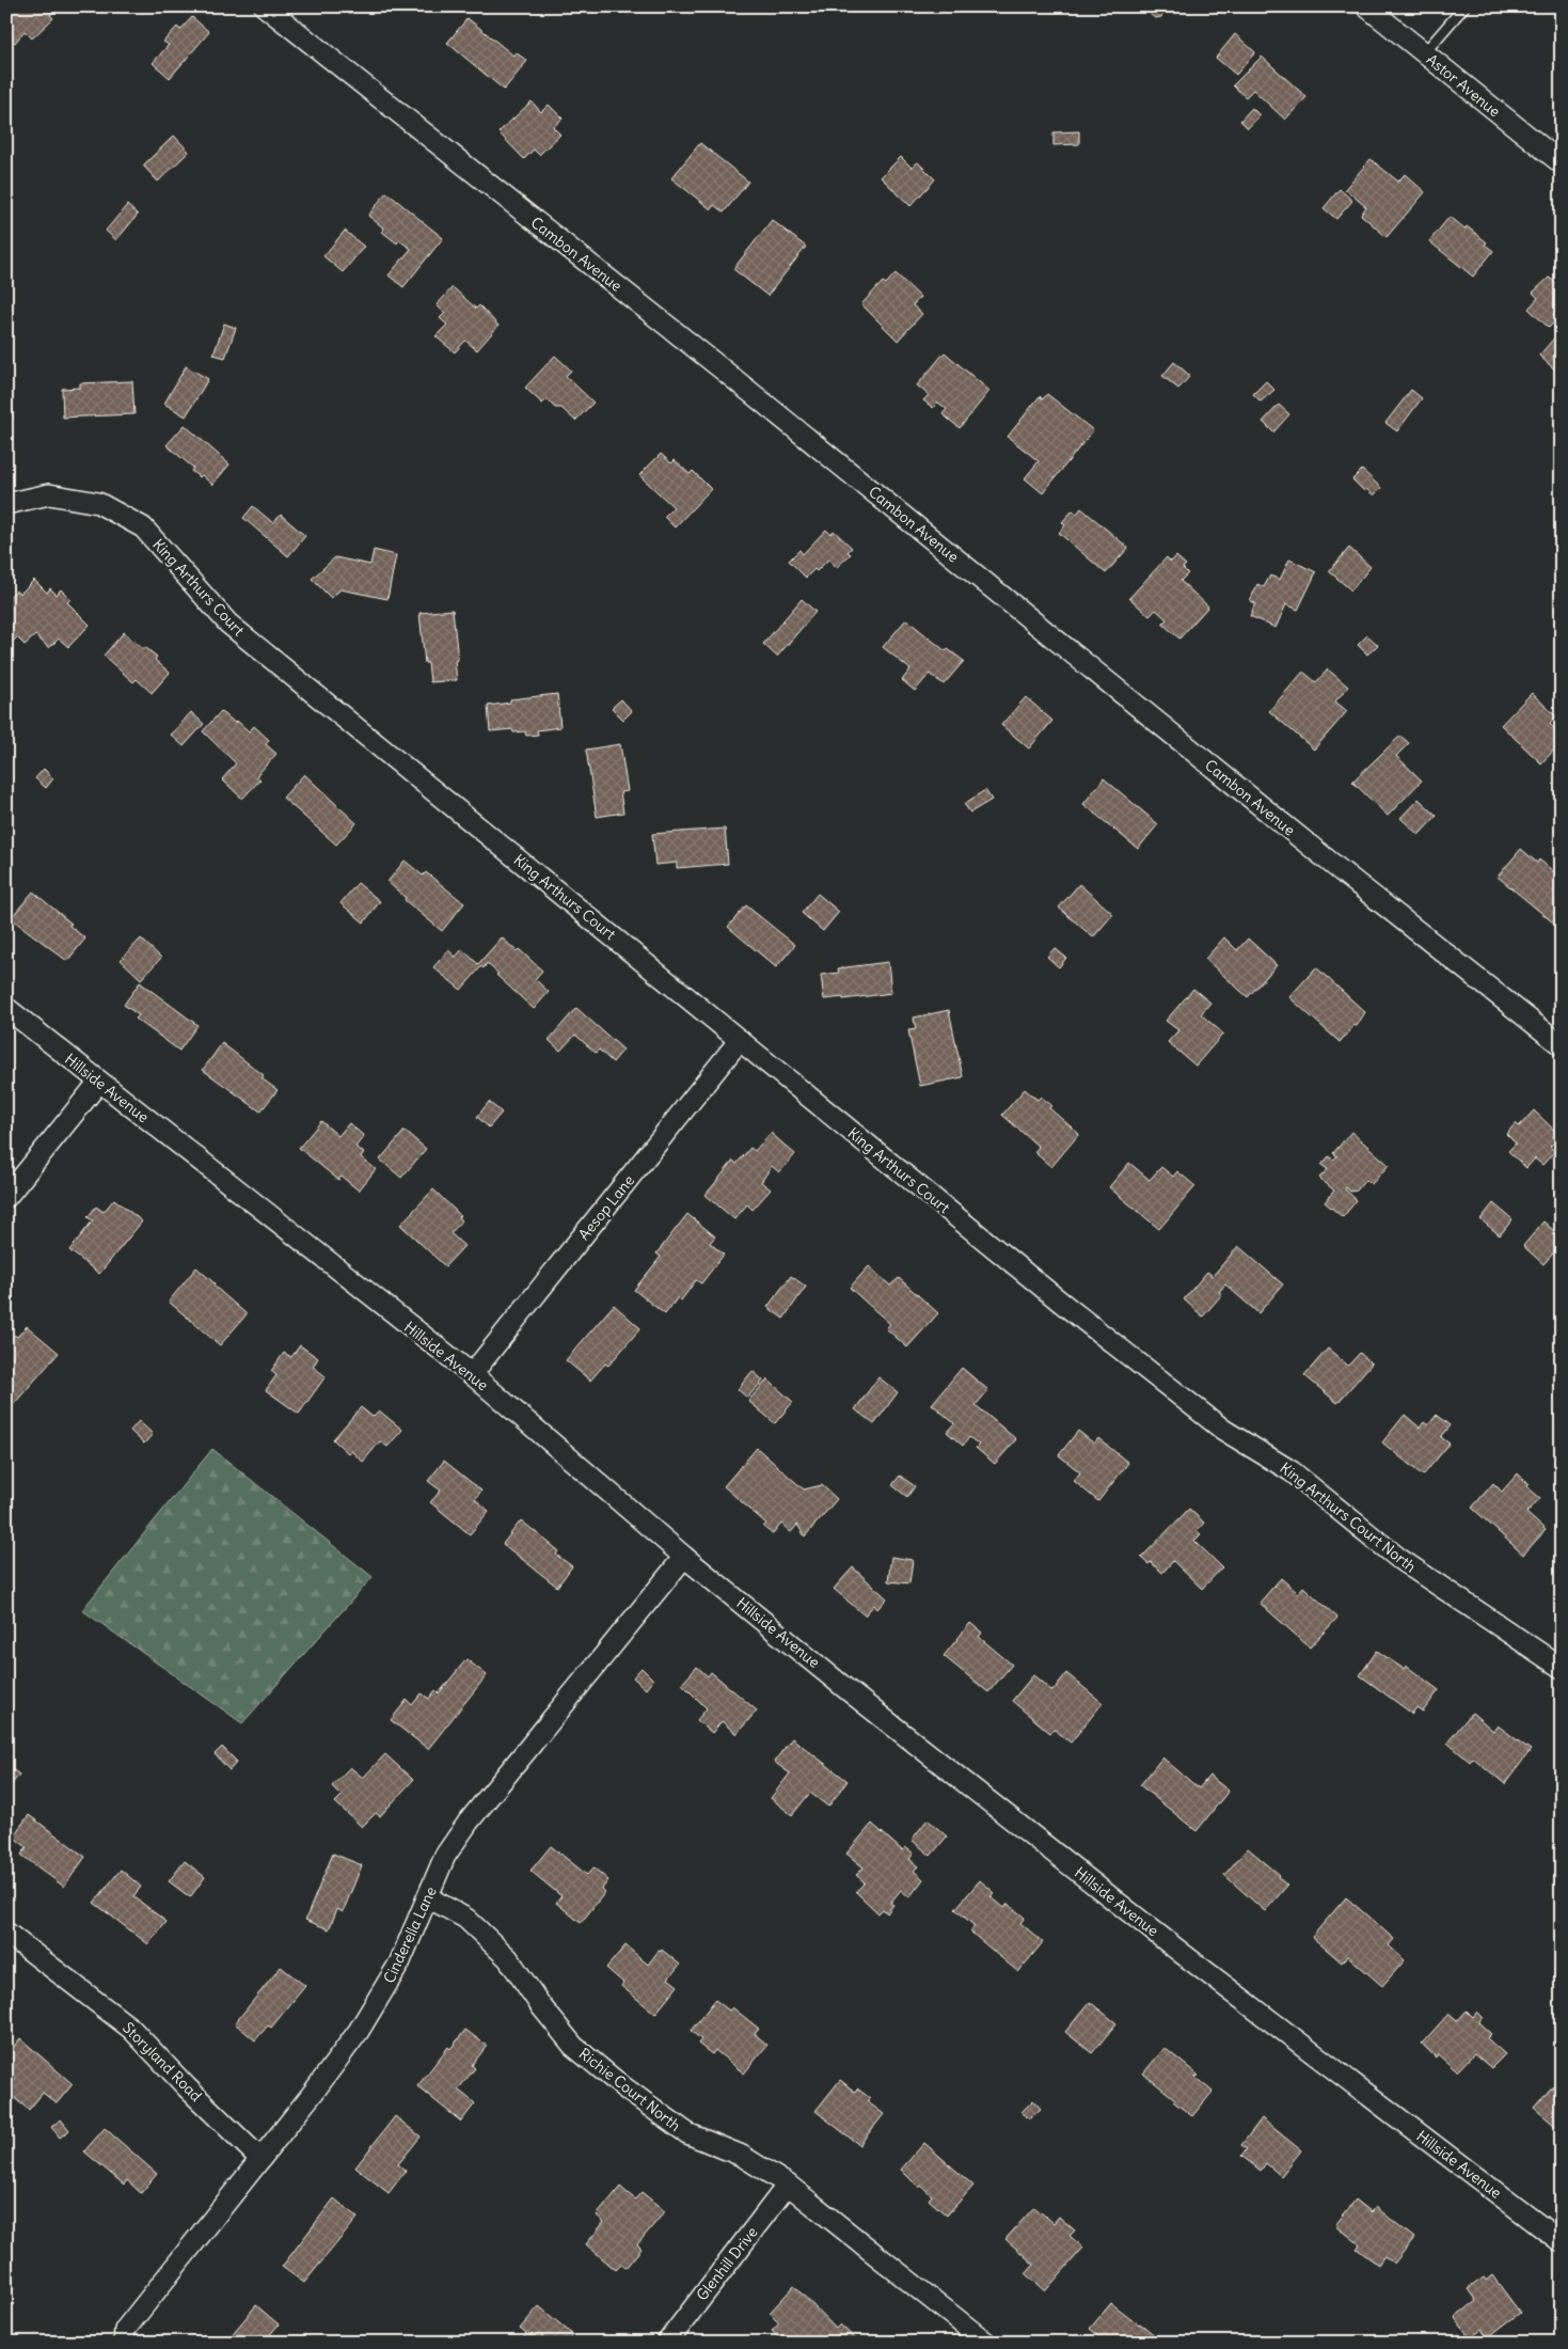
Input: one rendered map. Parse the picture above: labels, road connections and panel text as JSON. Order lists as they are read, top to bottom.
{
  "streets": {
    "street": [
      "Astor Avenue",
      "Cambon Avenue",
      "King Arthurs Court",
      "Hillside Avenue",
      "Aesop Lane",
      "King Arthurs Court North",
      "Cinderella Lane",
      "Storyland Road",
      "Richie Court North",
      "Glenhill Drive"
    ]
  },
  "crossings": [
    ["King Arthurs Court", "Aesop Lane"],
    ["King Arthurs Court", "King Arthurs Court North"],
    ["Hillside Avenue", "Aesop Lane"],
    ["Hillside Avenue", "Cinderella Lane"],
    ["Cinderella Lane", "Storyland Road"],
    ["Cinderella Lane", "Richie Court North"],
    ["Richie Court North", "Glenhill Drive"]
  ]
}
